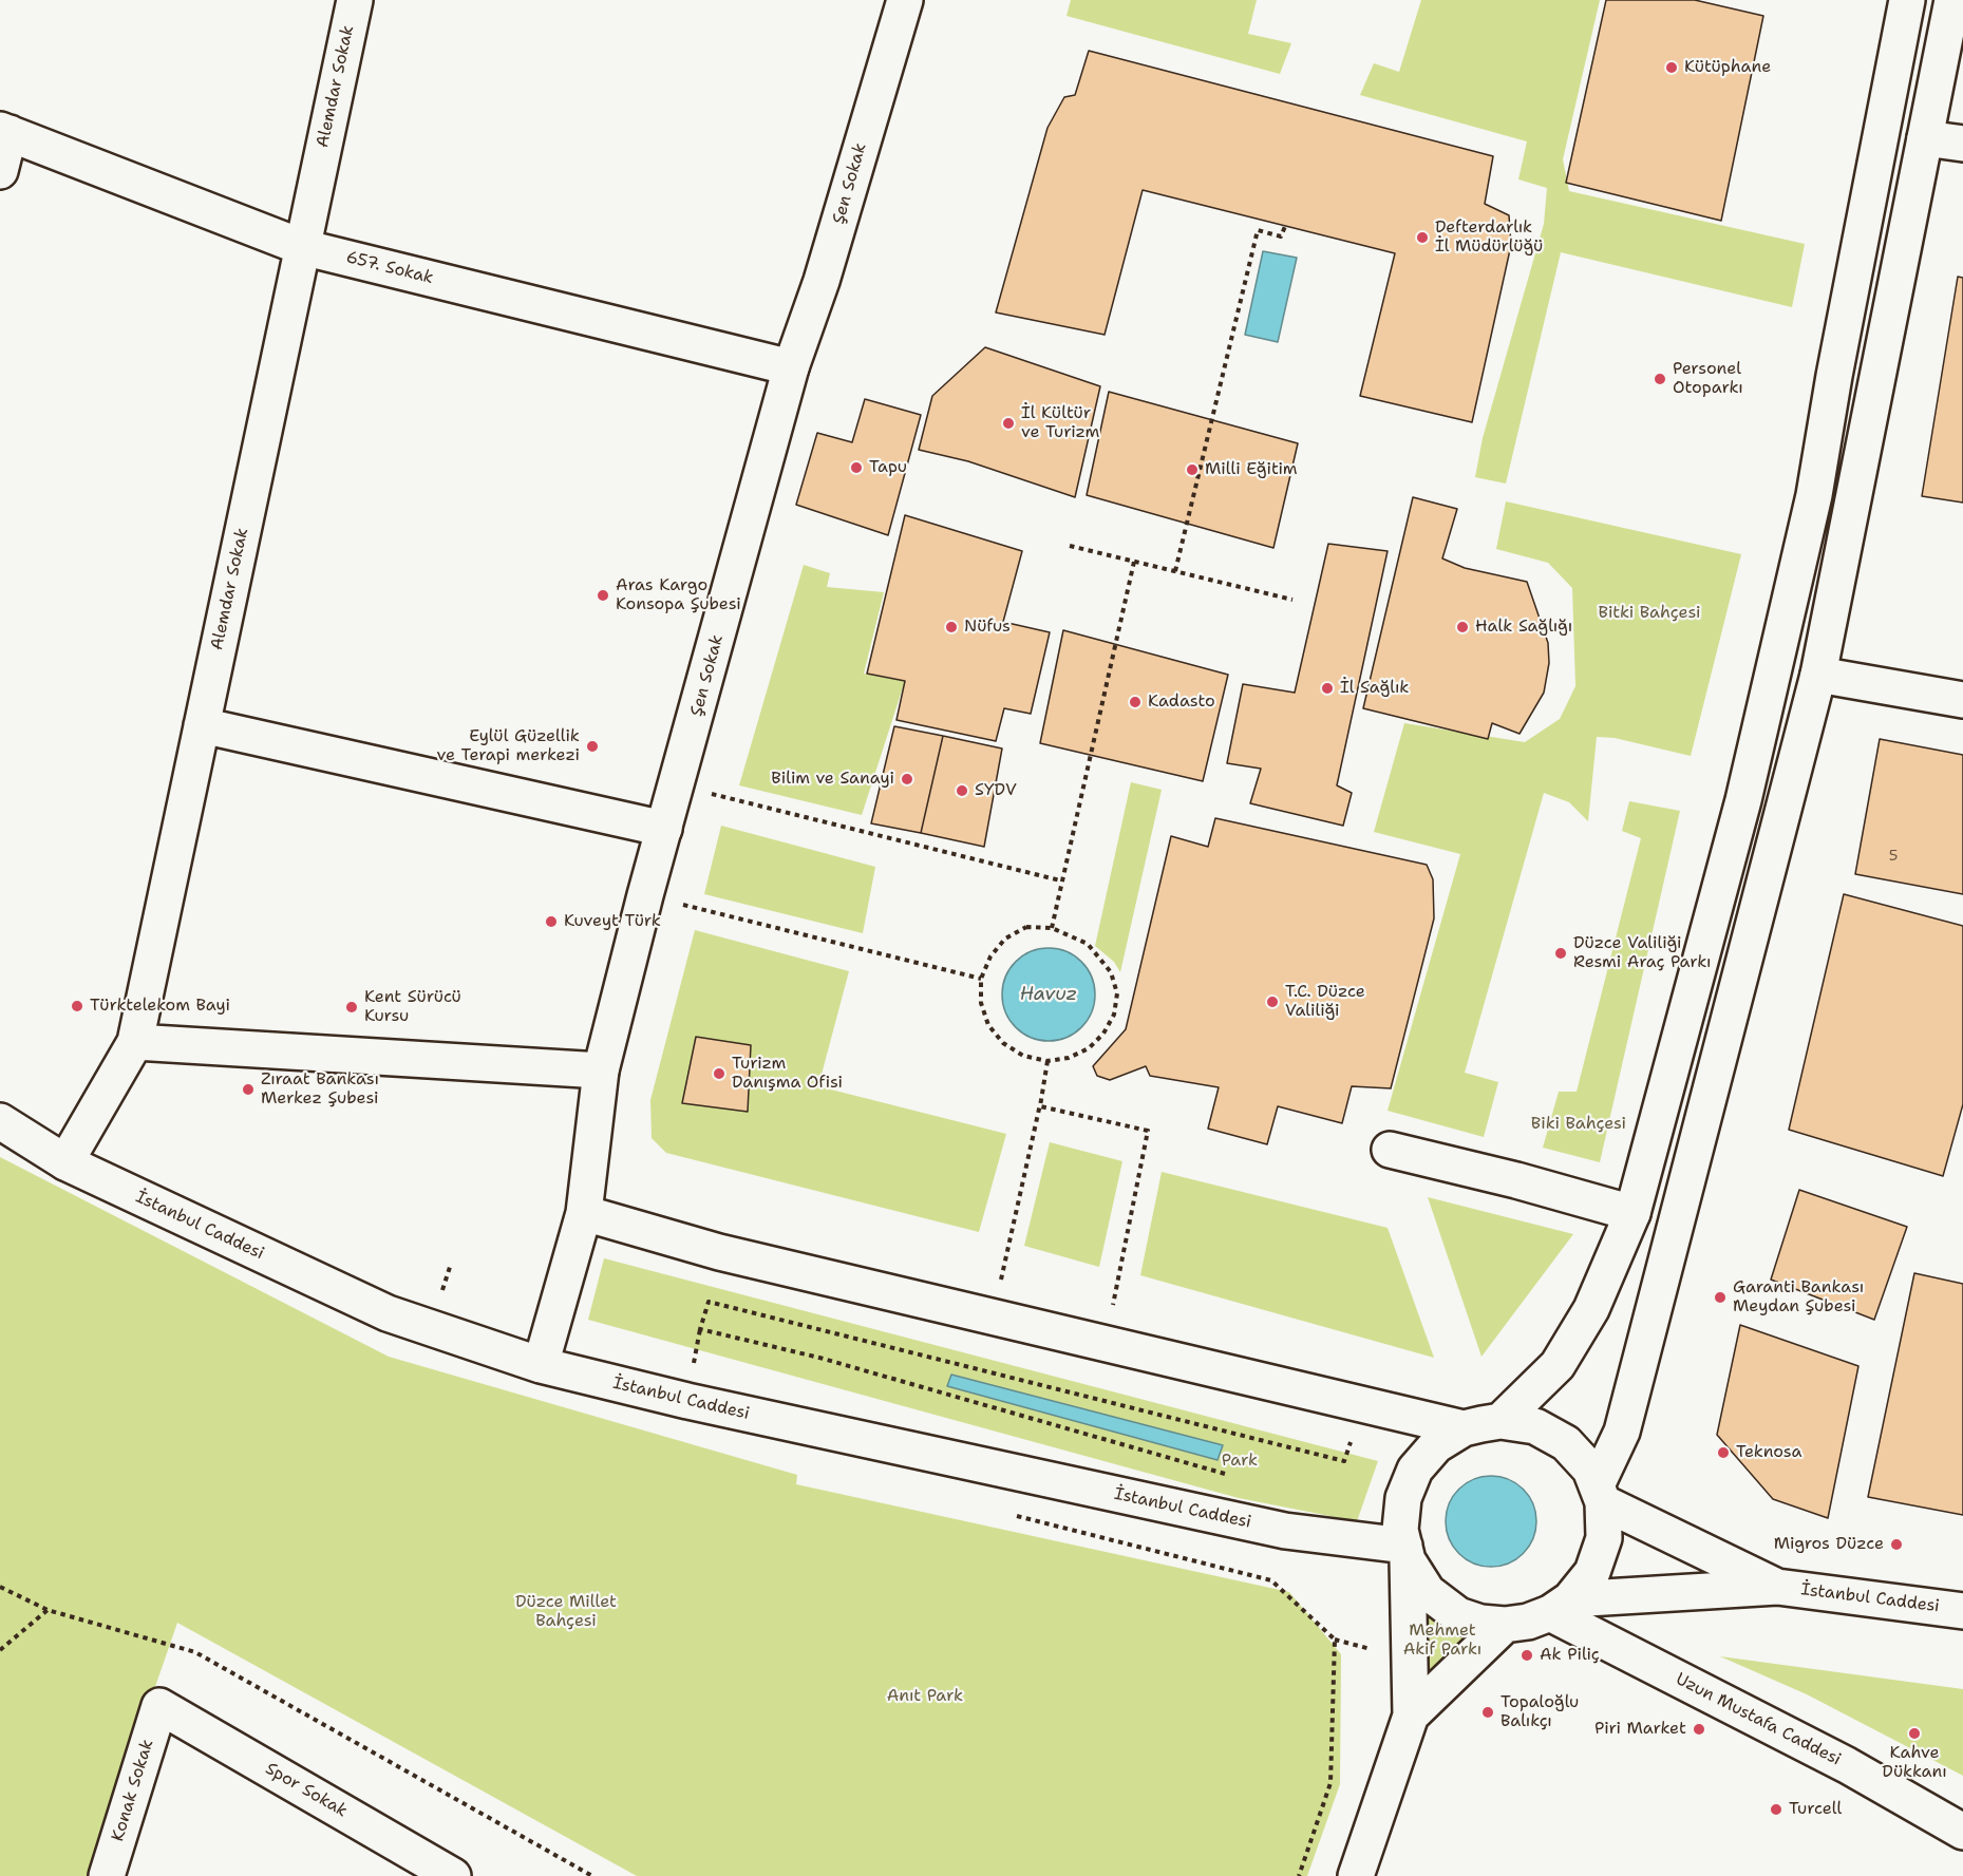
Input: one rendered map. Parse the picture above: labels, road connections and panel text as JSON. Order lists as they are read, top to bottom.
{
  "streets": {
    "main road": [
      "Alemdar Sokak",
      "Şen Sokak",
      "657. Sokak",
      "İstanbul Caddesi",
      "Uzun Mustafa Caddesi",
      "Konak Sokak",
      "Spor Sokak"
    ]
  },
  "crossings": [
    ["Alemdar Sokak", "657. Sokak"],
    ["Alemdar Sokak", "İstanbul Caddesi"],
    ["Şen Sokak", "657. Sokak"],
    ["Şen Sokak", "İstanbul Caddesi"],
    ["İstanbul Caddesi", "Uzun Mustafa Caddesi"],
    ["Konak Sokak", "Spor Sokak"]
  ],
  "water": ["Havuz"],
  "parks": [
    "Bitki Bahçesi",
    "Biki Bahçesi",
    "Park",
    "Düzce Millet Bahçesi",
    "Mehmet Akif Parkı",
    "Anıt Park"
  ],
  "places": [
    "Kütüphane",
    "Defterdarlık İl Müdürlüğü",
    "Personel Otoparkı",
    "İl Kültür ve Turizm",
    "Tapu",
    "Milli Eğitim",
    "Aras Kargo Konsopa Şubesi",
    "Nüfus",
    "Halk Sağlığı",
    "İl Sağlık",
    "Kadasto",
    "Eylül Güzellik ve Terapi merkezi",
    "Bilim ve Sanayi",
    "SYDV",
    "Kuveyt Türk",
    "Düzce Valiliği Resmi Araç Parkı",
    "T.C. Düzce Valiliği",
    "Türktelekom Bayi",
    "Kent Sürücü Kursu",
    "Turizm Danışma Ofisi",
    "Zıraat Bankası Merkez Şubesi",
    "Garanti Bankası Meydan Şubesi",
    "Teknosa",
    "Migros Düzce",
    "Ak Piliç",
    "Topaloğlu Balıkçı",
    "Piri Market",
    "Kahve Dükkanı",
    "Turcell"
  ],
  "house_numbers": ["5"]
}
